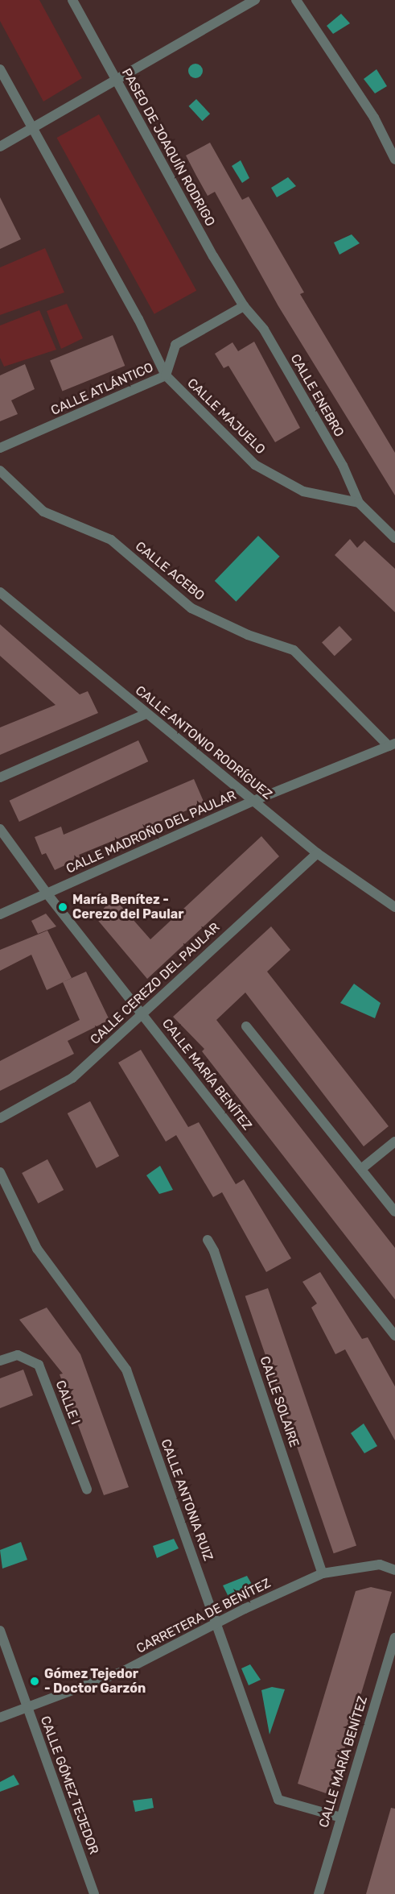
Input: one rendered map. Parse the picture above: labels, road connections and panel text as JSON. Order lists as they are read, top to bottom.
{
  "streets": {
    "street": [
      "PASEO DE JOAQUÍN RODRIGO",
      "CALLE ATLÁNTICO",
      "CALLE ENEBRO",
      "CALLE MAJUELO",
      "CALLE ACEBO",
      "CALLE ANTONIO RODRÍGUEZ",
      "CALLE MADROÑO DEL PAULAR",
      "CALLE CEREZO DEL PAULAR",
      "CALLE MARÍA BENÍTEZ",
      "CALLE SOLAIRE",
      "CALLE I",
      "CALLE ANTONIA RUIZ",
      "CARRETERA DE BENÍTEZ",
      "CALLE GÓMEZ TEJEDOR"
    ]
  },
  "crossings": [
    ["PASEO DE JOAQUÍN RODRIGO", "CALLE ATLÁNTICO"],
    ["PASEO DE JOAQUÍN RODRIGO", "CALLE ENEBRO"],
    ["CALLE ATLÁNTICO", "CALLE ENEBRO"],
    ["CALLE ATLÁNTICO", "CALLE MAJUELO"],
    ["CALLE ENEBRO", "CALLE MAJUELO"],
    ["CALLE ACEBO", "CALLE MADROÑO DEL PAULAR"],
    ["CALLE ANTONIO RODRÍGUEZ", "CALLE MADROÑO DEL PAULAR"],
    ["CALLE ANTONIO RODRÍGUEZ", "CALLE CEREZO DEL PAULAR"],
    ["CALLE MADROÑO DEL PAULAR", "CALLE MARÍA BENÍTEZ"],
    ["CALLE CEREZO DEL PAULAR", "CALLE MARÍA BENÍTEZ"],
    ["CALLE MARÍA BENÍTEZ", "CALLE ANTONIA RUIZ"],
    ["CALLE SOLAIRE", "CARRETERA DE BENÍTEZ"],
    ["CALLE ANTONIA RUIZ", "CARRETERA DE BENÍTEZ"],
    ["CARRETERA DE BENÍTEZ", "CALLE GÓMEZ TEJEDOR"]
  ],
  "places": ["María Benítez - Cerezo del Paular", "Gómez Tejedor - Doctor Garzón"]
}
